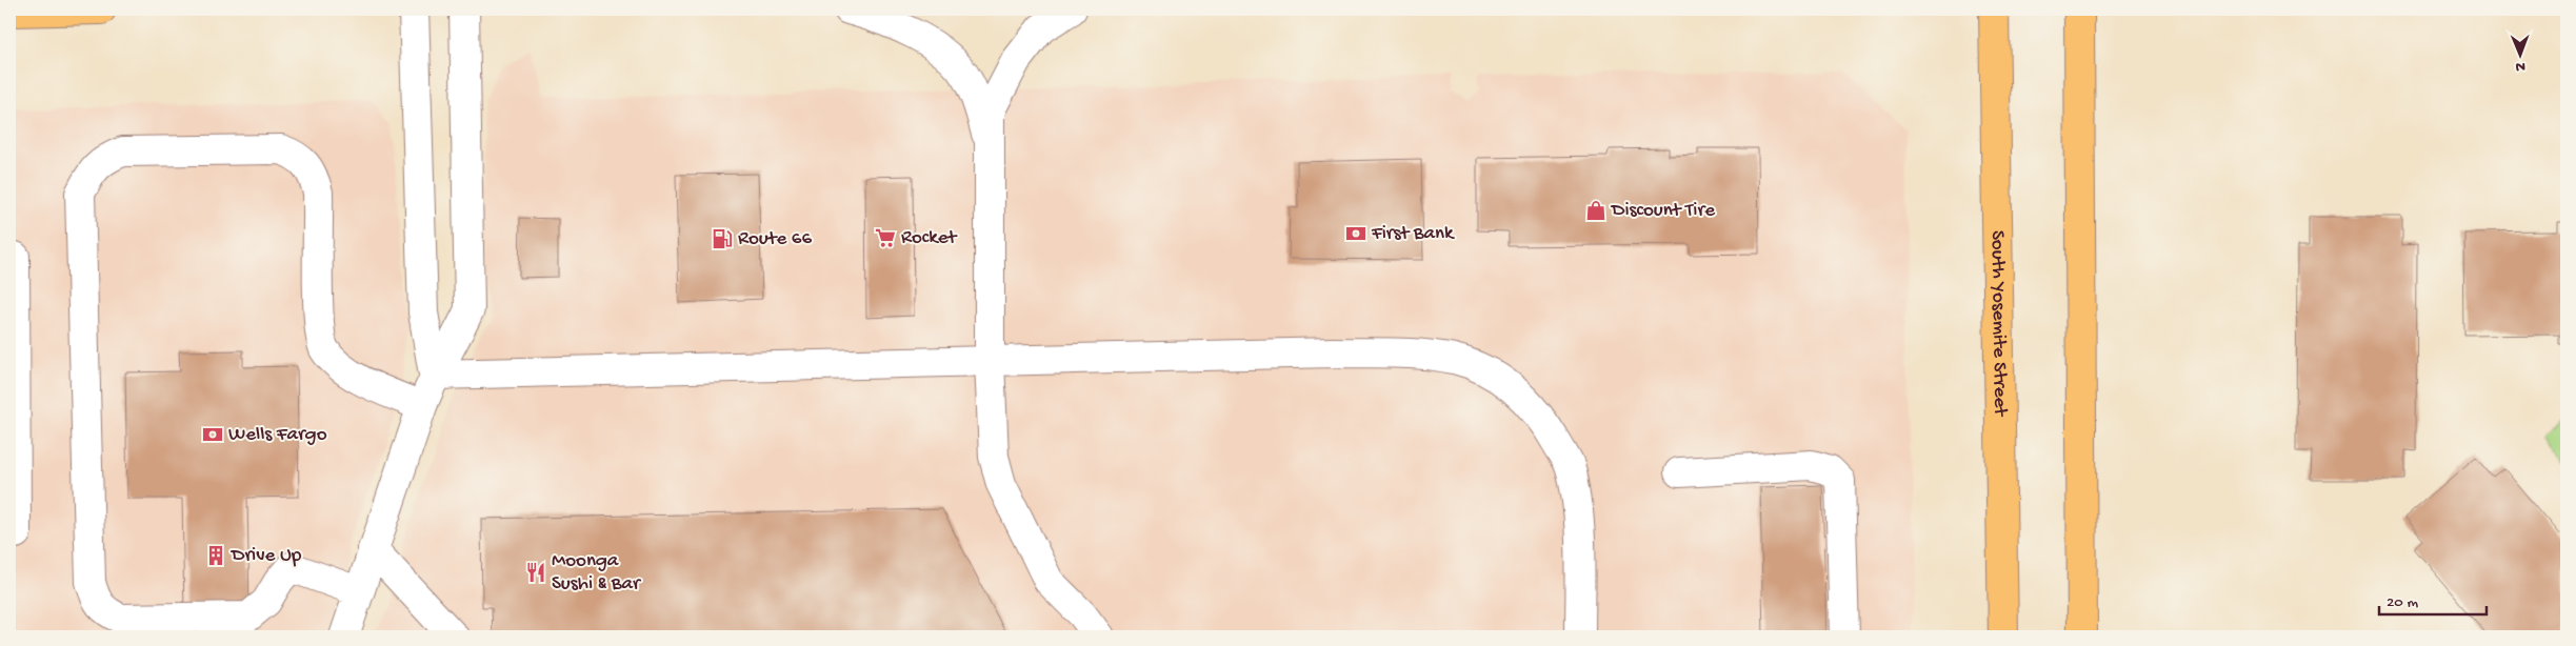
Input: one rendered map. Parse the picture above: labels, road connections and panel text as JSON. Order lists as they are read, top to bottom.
{
  "streets": {
    "main road": ["South Yosemite Street"]
  },
  "places": {
    "shop": ["Discount Tire"],
    "bank": ["First Bank", "Wells Fargo"],
    "supermarket": ["Rocket"],
    "fuel station": ["Route 66"],
    "building": ["Drive Up"],
    "restaurant": ["Moonga Sushi & Bar"]
  },
  "scale_bar": "20 m",
  "north": "bottom"
}
